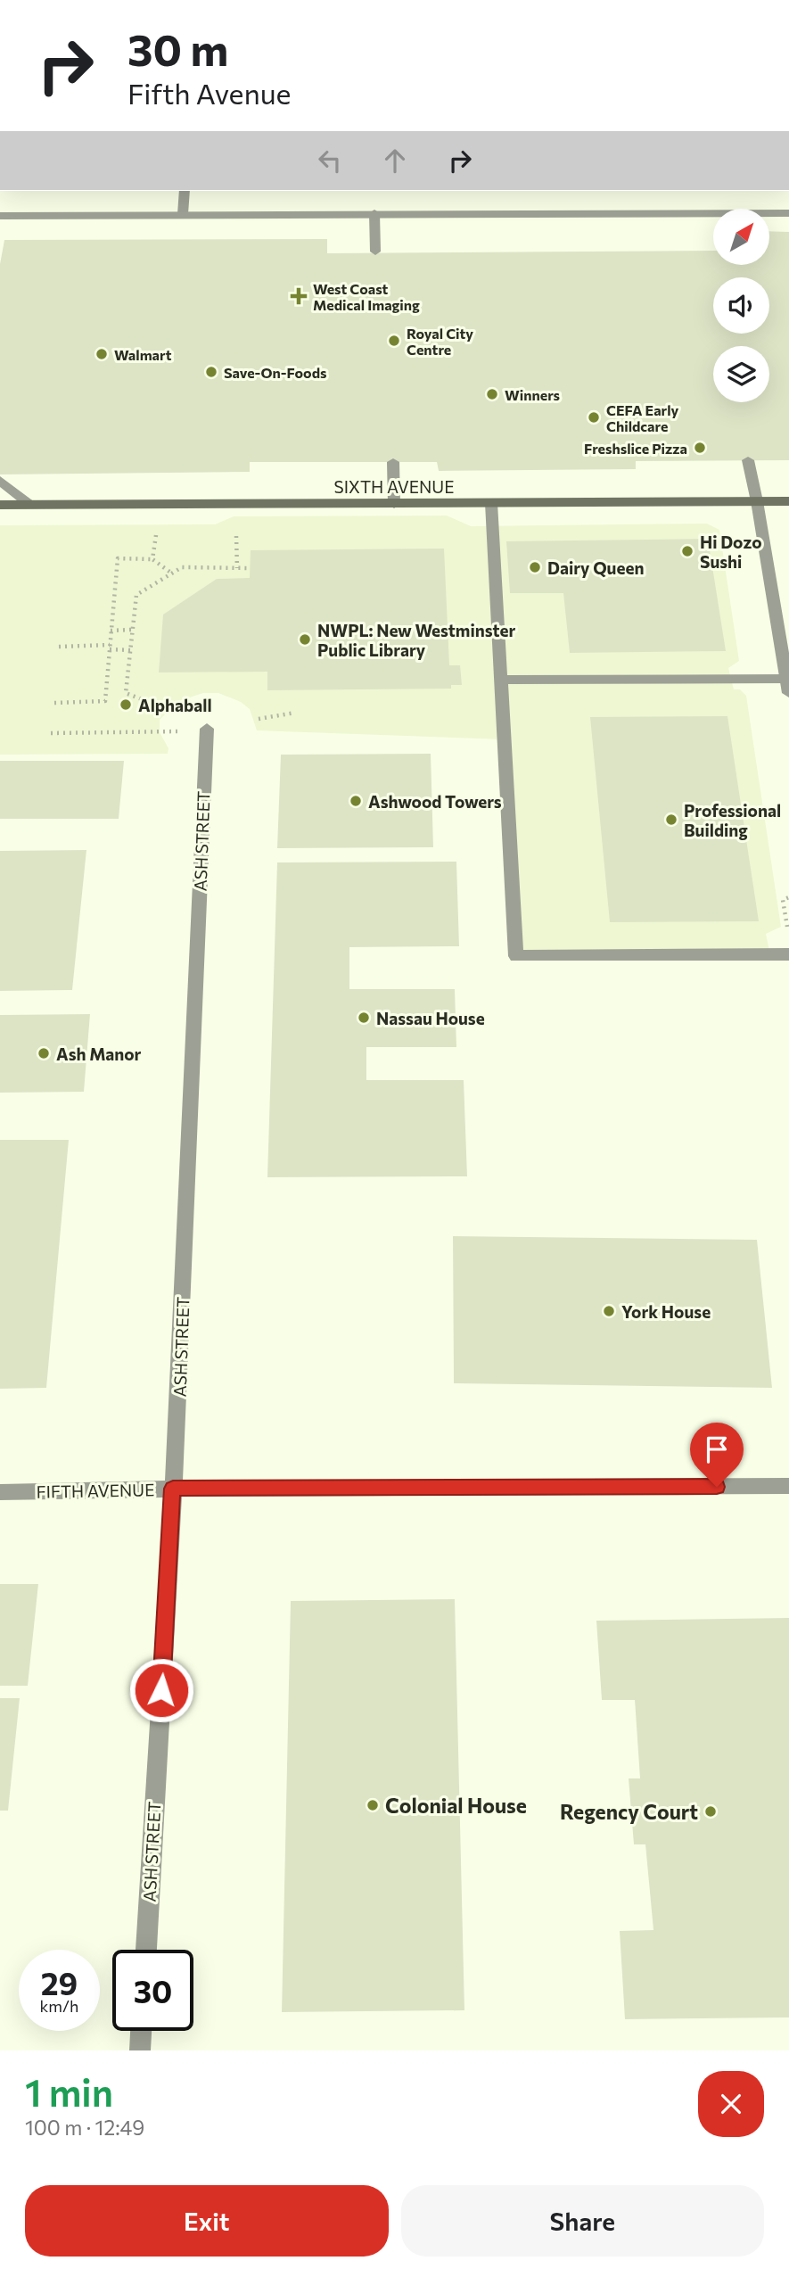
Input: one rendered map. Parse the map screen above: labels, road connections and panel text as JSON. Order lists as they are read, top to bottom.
{
  "streets": {
    "street": ["SIXTH AVENUE", "ASH STREET", "FIFTH AVENUE"]
  },
  "crossings": [
    ["ASH STREET", "FIFTH AVENUE"]
  ],
  "places": {
    "health": ["West Coast Medical Imaging"],
    "other": [
      "Royal City Centre",
      "Walmart",
      "Save-On-Foods",
      "Winners",
      "CEFA Early Childcare",
      "Freshslice Pizza",
      "Hi Dozo Sushi",
      "Dairy Queen",
      "NWPL: New Westminster Public Library",
      "Alphaball",
      "Ashwood Towers",
      "Professional Building",
      "Nassau House",
      "Ash Manor",
      "York House",
      "Colonial House",
      "Regency Court"
    ]
  },
  "north": "top right",
  "page": {
    "turn": ["30 m", "Fifth Avenue"],
    "speed": "29 km/h",
    "limit": "30",
    "heading": ["1 min", "100 m · 12:49"],
    "buttons": ["Exit", "Share"]
  }
}
